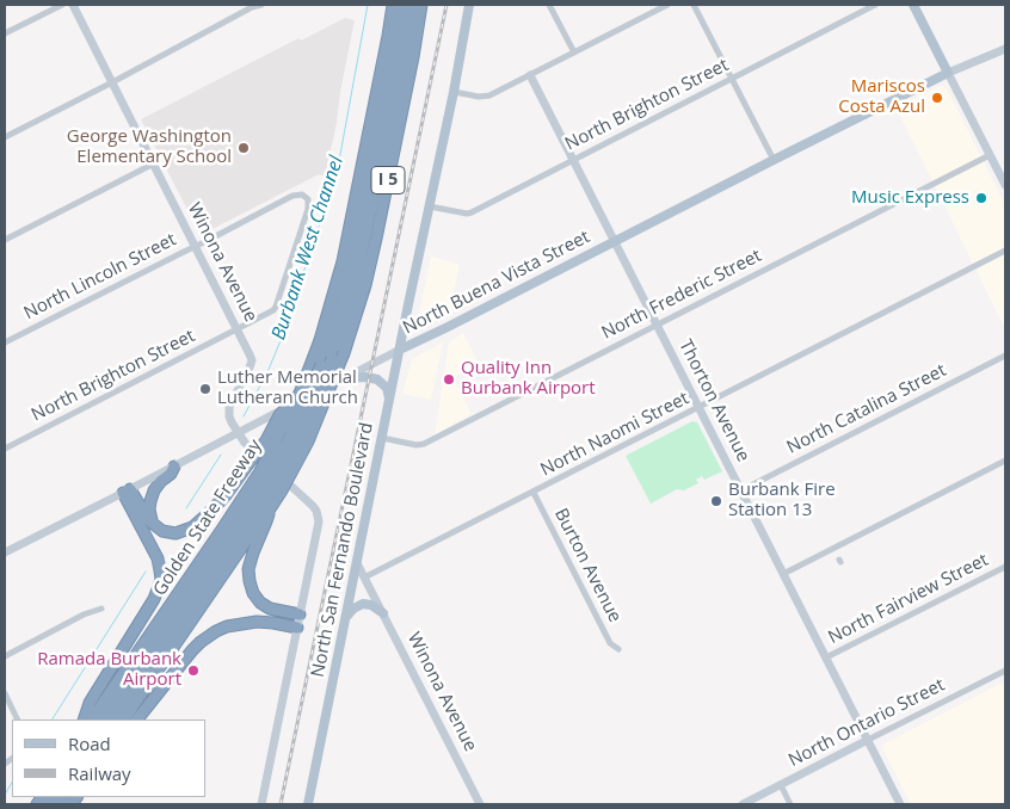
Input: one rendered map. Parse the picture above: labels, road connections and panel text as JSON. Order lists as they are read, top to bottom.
{
  "streets": {
    "highway": ["I 5", "Golden State Freeway"],
    "main road": ["North Buena Vista Street", "North San Fernando Boulevard"],
    "street": [
      "North Brighton Street",
      "Winona Avenue",
      "North Lincoln Street",
      "North Frederic Street",
      "Thorton Avenue",
      "North Catalina Street",
      "North Naomi Street",
      "Burton Avenue",
      "North Fairview Street",
      "North Ontario Street"
    ]
  },
  "crossings": [
    ["North Brighton Street", "Winona Avenue"],
    ["North Brighton Street", "North Lincoln Street"],
    ["North Brighton Street", "Thorton Avenue"],
    ["North Brighton Street", "North San Fernando Boulevard"],
    ["Winona Avenue", "North Lincoln Street"],
    ["Winona Avenue", "North Buena Vista Street"],
    ["Winona Avenue", "North Naomi Street"],
    ["Winona Avenue", "North San Fernando Boulevard"],
    ["North Buena Vista Street", "Thorton Avenue"],
    ["North Buena Vista Street", "North San Fernando Boulevard"],
    ["North Frederic Street", "Thorton Avenue"],
    ["North Frederic Street", "North San Fernando Boulevard"],
    ["Thorton Avenue", "North Catalina Street"],
    ["Thorton Avenue", "North Naomi Street"],
    ["Thorton Avenue", "North Fairview Street"],
    ["Thorton Avenue", "North Ontario Street"],
    ["North Naomi Street", "Burton Avenue"]
  ],
  "water": ["Burbank West Channel"],
  "places": [
    "Mariscos Costa Azul",
    "George Washington Elementary School",
    "Music Express",
    "Quality Inn Burbank Airport",
    "Luther Memorial Lutheran Church",
    "Burbank Fire Station 13",
    "Ramada Burbank Airport"
  ],
  "legend": ["Road", "Railway"]
}
